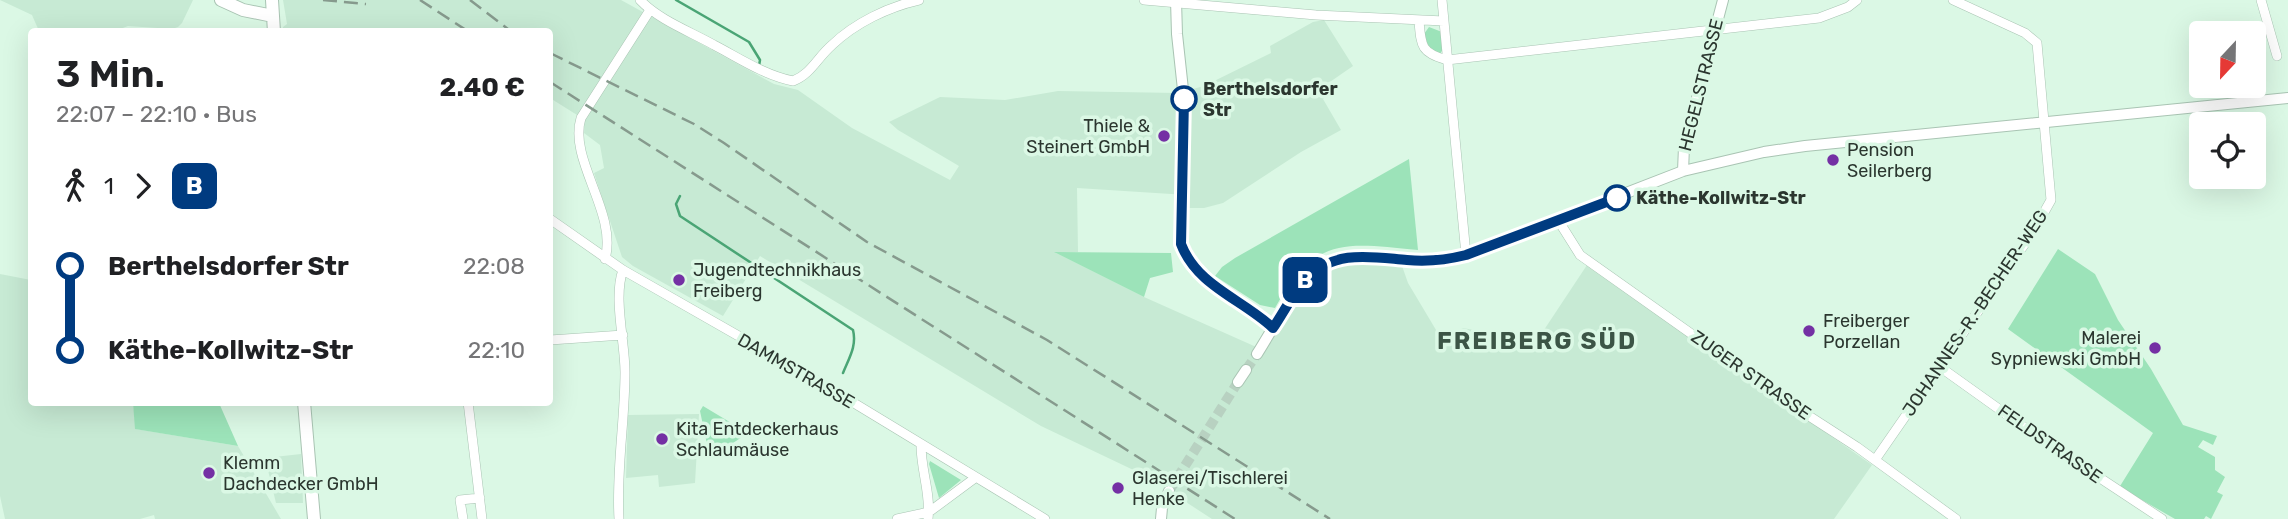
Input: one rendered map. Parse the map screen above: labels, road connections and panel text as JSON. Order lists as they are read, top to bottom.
{
  "streets": {
    "street": [
      "HEGELSTRASSE",
      "JOHANNES-R.-BECHER-WEG",
      "DAMMSTRASSE",
      "ZUGER STRASSE",
      "FELDSTRASSE"
    ]
  },
  "crossings": [
    ["JOHANNES-R.-BECHER-WEG", "ZUGER STRASSE"],
    ["JOHANNES-R.-BECHER-WEG", "FELDSTRASSE"]
  ],
  "districts": ["FREIBERG SÜD"],
  "places": [
    "Berthelsdorfer Str",
    "Thiele & Steinert GmbH",
    "Pension Seilerberg",
    "Käthe-Kollwitz-Str",
    "Jugendtechnikhaus Freiberg",
    "Freiberger Porzellan",
    "Malerei Sypniewski GmbH",
    "Kita Entdeckerhaus Schlaumäuse",
    "Klemm Dachdecker GmbH",
    "Glaserei/Tischlerei Henke"
  ],
  "lines": ["bus line B"],
  "north": "bottom",
  "page": {
    "on_map": "B",
    "heading": ["3 Min.", "22:07 – 22:10 · Bus", "2.40 €"],
    "legs": ["1", "B"],
    "list": [
      {
        "name": "Berthelsdorfer Str",
        "value": "22:08"
      },
      {
        "name": "Käthe-Kollwitz-Str",
        "value": "22:10"
      }
    ]
  }
}
